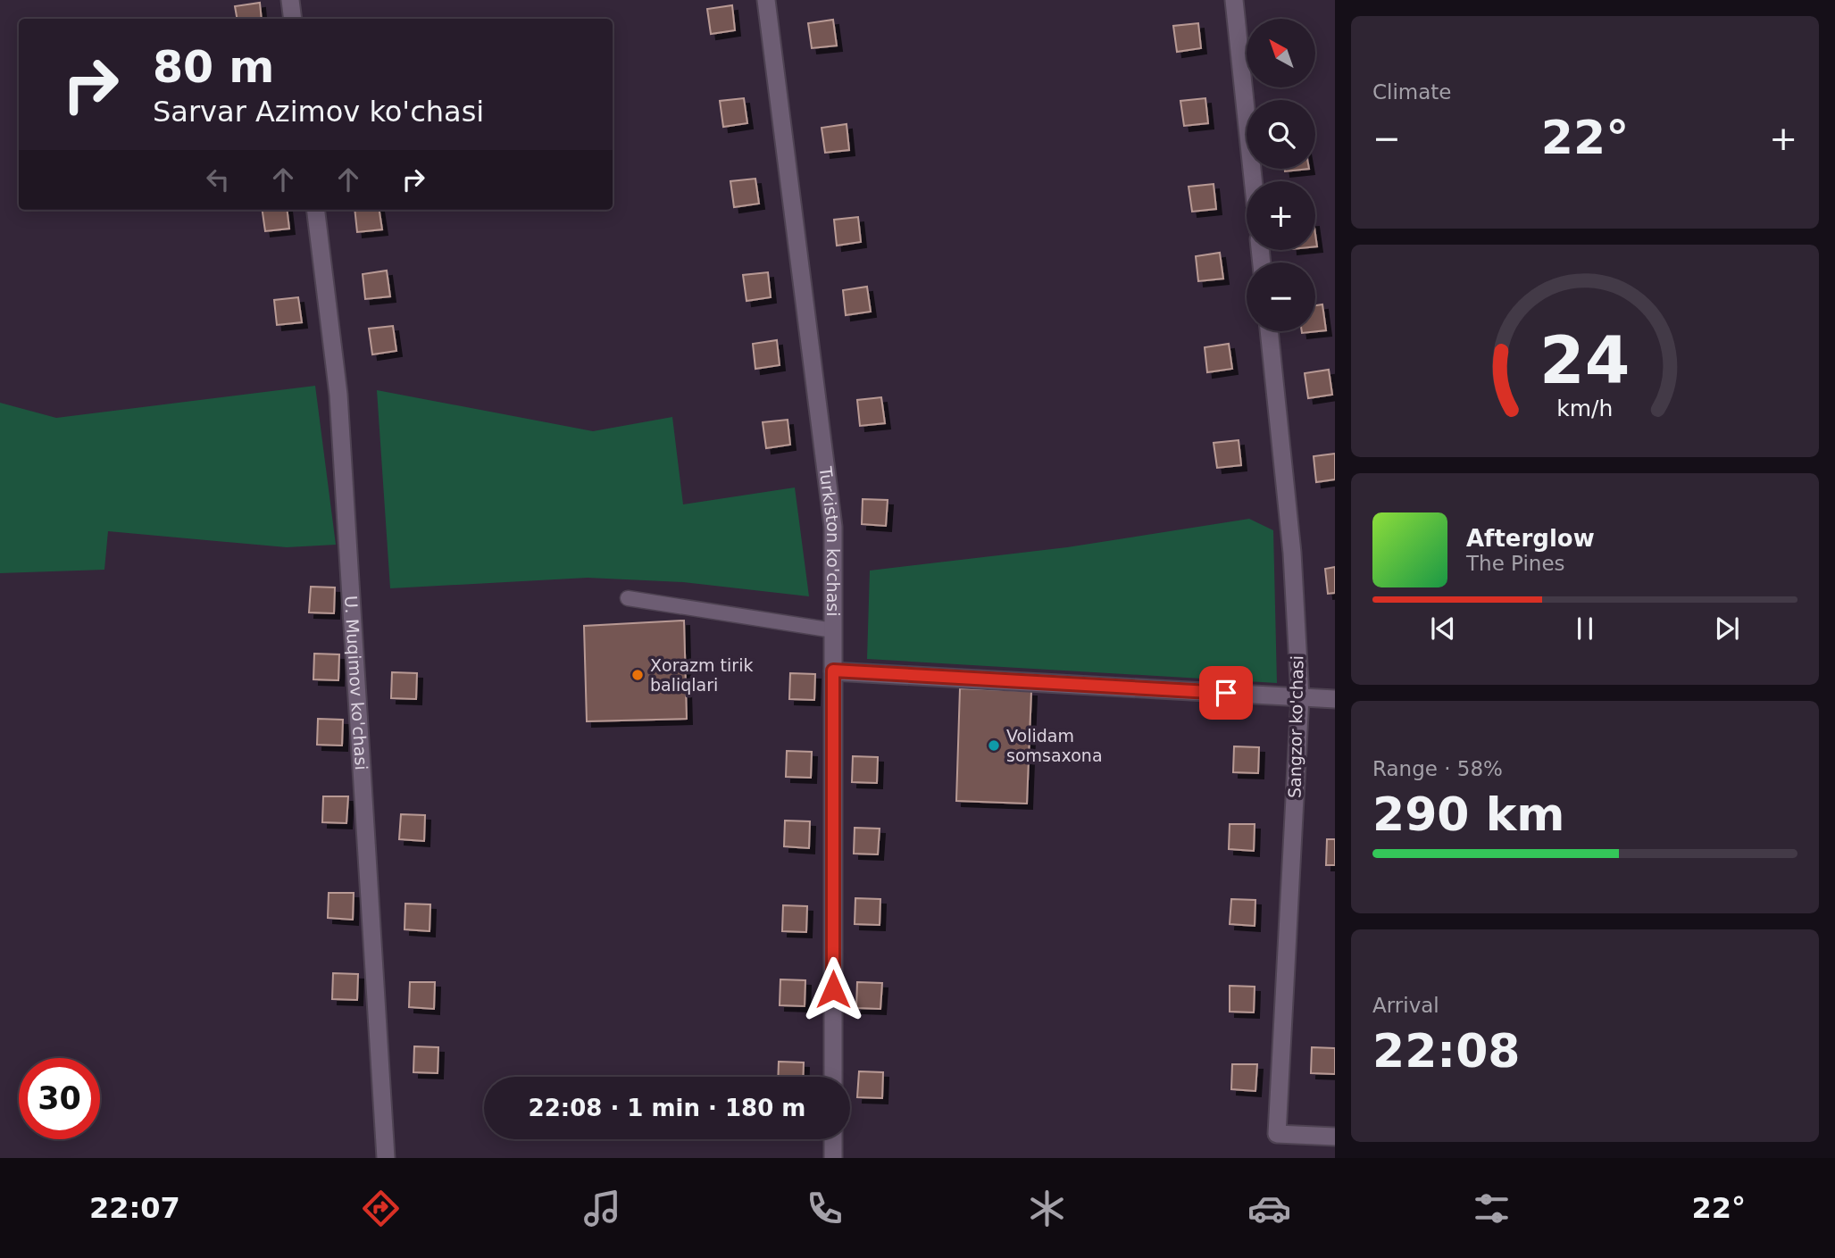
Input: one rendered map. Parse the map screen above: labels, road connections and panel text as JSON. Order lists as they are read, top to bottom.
{
  "streets": {
    "street": ["Turkiston ko'chasi", "U. Muqimov ko'chasi", "Sangzor ko'chasi"]
  },
  "places": ["Xorazm tirik baliqlari", "Volidam somsaxona"],
  "north": "top left",
  "page": {
    "tile": [
      "Climate",
      ["Range · 58%", "290 km"],
      ["Arrival", "22:08"]
    ],
    "map_buttons": ["+", "−"],
    "turn": ["80 m", "Sarvar Azimov ko'chasi"],
    "heat": ["−", "22°", "+"],
    "song": ["Afterglow", "The Pines"],
    "limit": "30",
    "trip": "22:08 · 1 min · 180 m",
    "tabs": ["22:07", "22°"],
    "gauge": ["24", "km/h"]
  }
}
